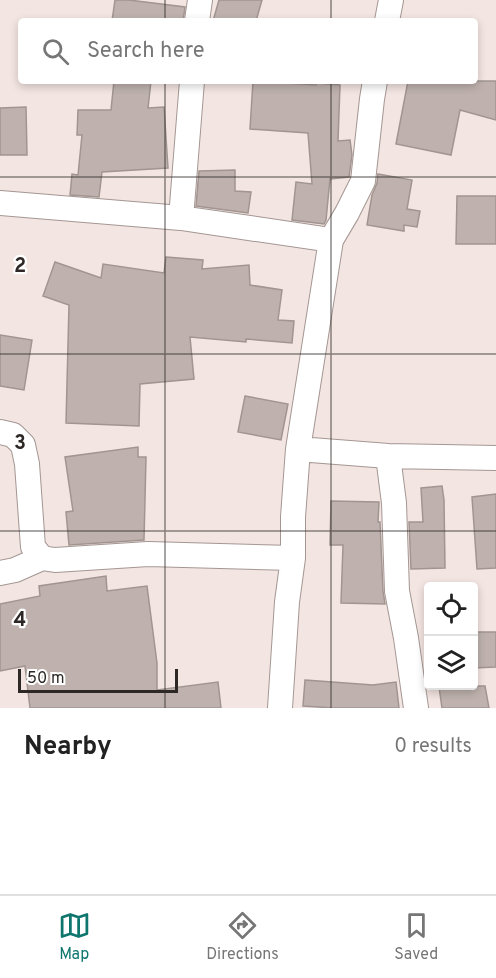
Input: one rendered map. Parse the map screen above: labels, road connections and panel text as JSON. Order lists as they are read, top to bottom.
{
  "scale_bar": "50 m",
  "page": {
    "search": "Search here",
    "scale": "50 m",
    "heading": ["Nearby", "0 results"],
    "nav": ["Map", "Directions", "Saved"]
  },
  "grid": {
    "rows": ["2", "3", "4"]
  }
}
